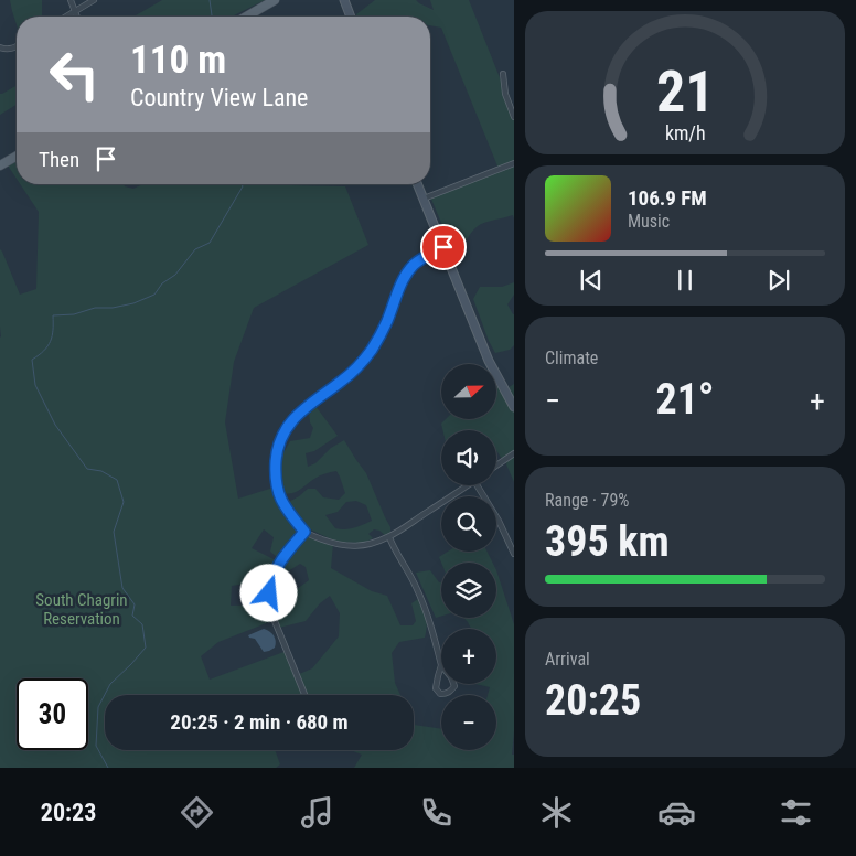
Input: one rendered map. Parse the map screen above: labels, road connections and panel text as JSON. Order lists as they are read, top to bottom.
{
  "parks": ["South Chagrin Reservation"],
  "north": "right",
  "page": {
    "turn": ["110 m", "Country View Lane"],
    "then": "Then",
    "song": ["106.9 FM", "Music"],
    "tile": [
      "Climate",
      ["Range · 79%", "395 km"],
      ["Arrival", "20:25"]
    ],
    "map_buttons": ["+", "−"],
    "heat": ["−", "21°", "+"],
    "limit": "30",
    "trip": "20:25 · 2 min · 680 m",
    "tabs": "20:23",
    "gauge": ["21", "km/h"]
  }
}
